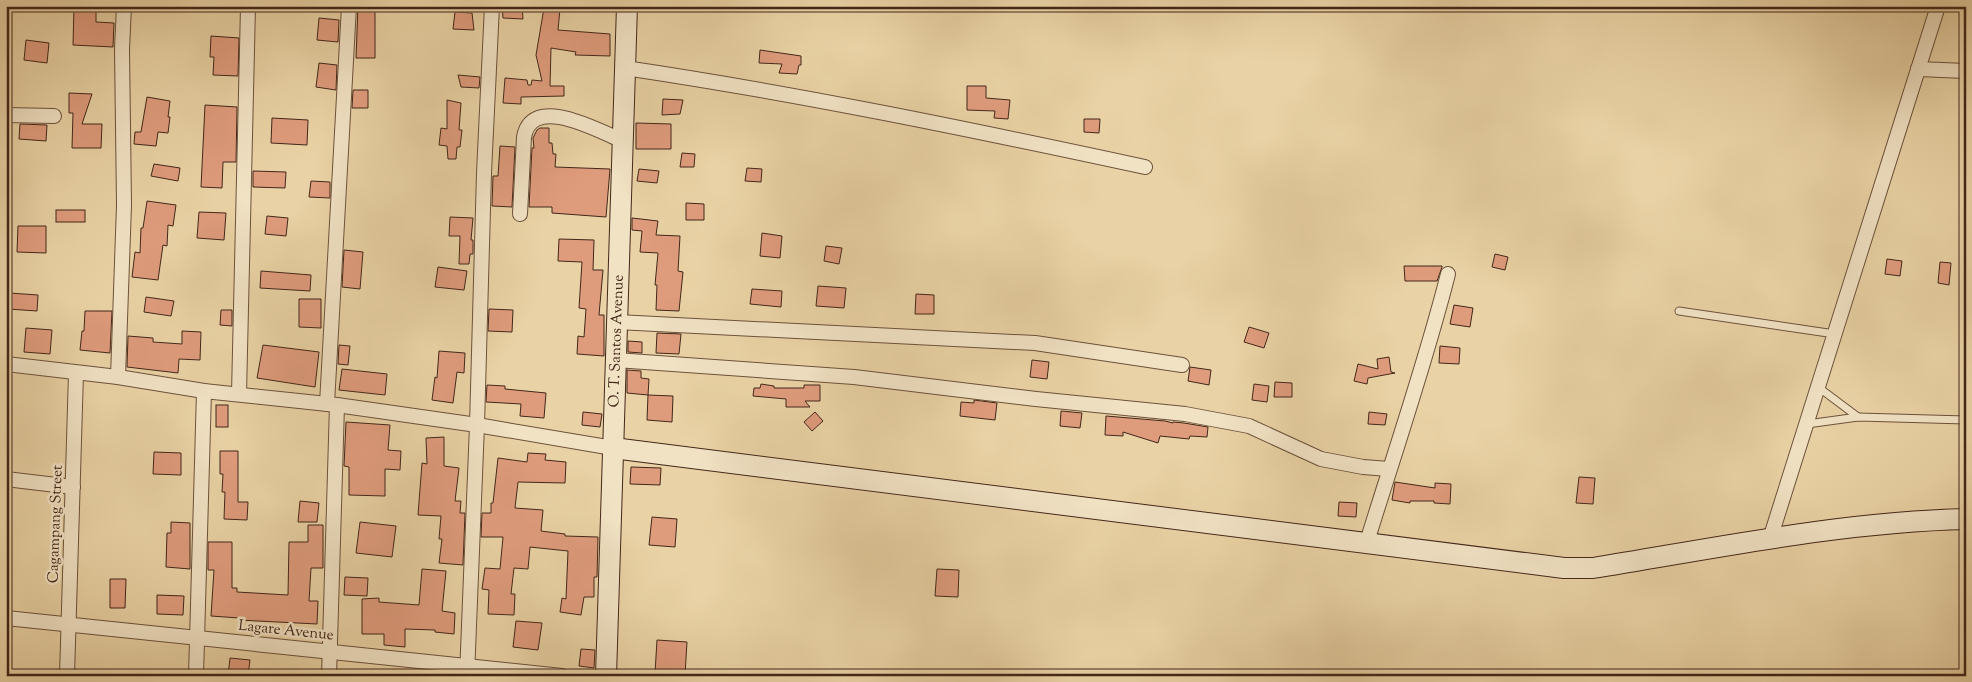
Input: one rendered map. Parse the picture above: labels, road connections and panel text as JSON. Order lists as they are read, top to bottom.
{
  "streets": {
    "street": ["O. T. Santos Avenue", "Cagampang Street", "Lagare Avenue"]
  },
  "crossings": [
    ["Cagampang Street", "Lagare Avenue"]
  ]
}
